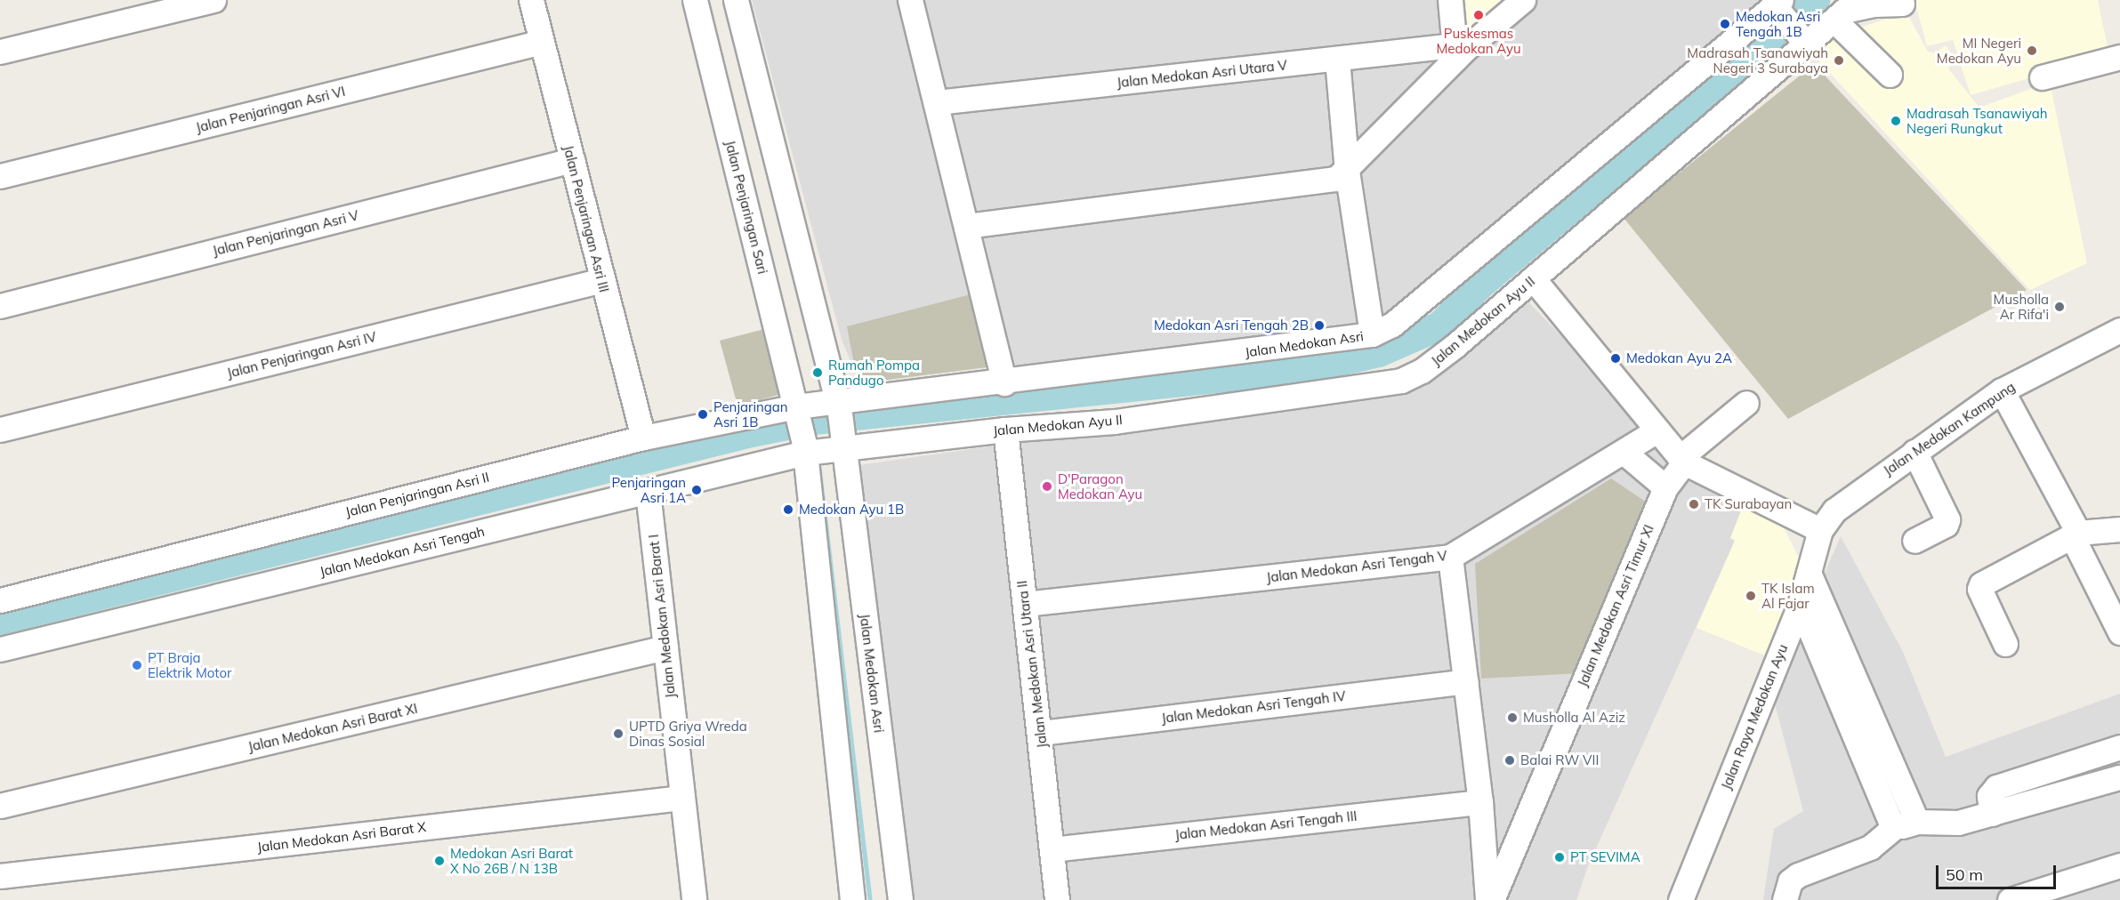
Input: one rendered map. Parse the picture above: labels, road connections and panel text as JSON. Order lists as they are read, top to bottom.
{
  "streets": {
    "street": [
      "Jalan Medokan Asri Utara V",
      "Jalan Penjaringan Asri VI",
      "Jalan Penjaringan Sari",
      "Jalan Penjaringan Asri III",
      "Jalan Penjaringan Asri V",
      "Jalan Medokan Ayu II",
      "Jalan Medokan Asri",
      "Jalan Penjaringan Asri IV",
      "Jalan Medokan Kampung",
      "Jalan Penjaringan Asri II",
      "Jalan Medokan Asri Tengah",
      "Jalan Medokan Asri Tengah V",
      "Jalan Medokan Asri Timur XI",
      "Jalan Medokan Asri Barat I",
      "Jalan Medokan Asri Utara II",
      "Jalan Medokan Asri Tengah IV",
      "Jalan Raya Medokan Ayu",
      "Jalan Medokan Asri Barat XI",
      "Jalan Medokan Asri Tengah III",
      "Jalan Medokan Asri Barat X"
    ]
  },
  "crossings": [
    ["Jalan Penjaringan Asri VI", "Jalan Penjaringan Asri III"],
    ["Jalan Penjaringan Sari", "Jalan Penjaringan Asri II"],
    ["Jalan Penjaringan Asri III", "Jalan Penjaringan Asri V"],
    ["Jalan Penjaringan Asri III", "Jalan Penjaringan Asri IV"],
    ["Jalan Penjaringan Asri III", "Jalan Penjaringan Asri II"],
    ["Jalan Medokan Ayu II", "Jalan Medokan Asri"],
    ["Jalan Medokan Ayu II", "Jalan Medokan Asri Utara II"],
    ["Jalan Medokan Asri", "Jalan Penjaringan Asri II"],
    ["Jalan Medokan Kampung", "Jalan Raya Medokan Ayu"],
    ["Jalan Medokan Asri Tengah", "Jalan Medokan Asri Barat I"],
    ["Jalan Medokan Asri Tengah V", "Jalan Medokan Asri Utara II"],
    ["Jalan Medokan Asri Barat I", "Jalan Medokan Asri Barat XI"],
    ["Jalan Medokan Asri Barat I", "Jalan Medokan Asri Barat X"],
    ["Jalan Medokan Asri Utara II", "Jalan Medokan Asri Tengah IV"],
    ["Jalan Medokan Asri Utara II", "Jalan Medokan Asri Tengah III"]
  ],
  "places": [
    "Puskesmas Medokan Ayu",
    "Medokan Asri Tengah 1B",
    "MI Negeri Medokan Ayu",
    "Madrasah Tsanawiyah Negeri 3 Surabaya",
    "Madrasah Tsanawiyah Negeri Rungkut",
    "Musholla Ar Rifa'i",
    "Medokan Asri Tengah 2B",
    "Medokan Ayu 2A",
    "Rumah Pompa Pandugo",
    "Penjaringan Asri 1B",
    "D'Paragon Medokan Ayu",
    "Penjaringan Asri 1A",
    "TK Surabayan",
    "Medokan Ayu 1B",
    "TK Islam Al Fajar",
    "PT Braja Elektrik Motor",
    "Musholla Al Aziz",
    "UPTD Griya Wreda Dinas Sosial",
    "Balai RW VII",
    "PT SEVIMA",
    "Medokan Asri Barat X No 26B / N 13B"
  ],
  "scale_bar": "50 m"
}
